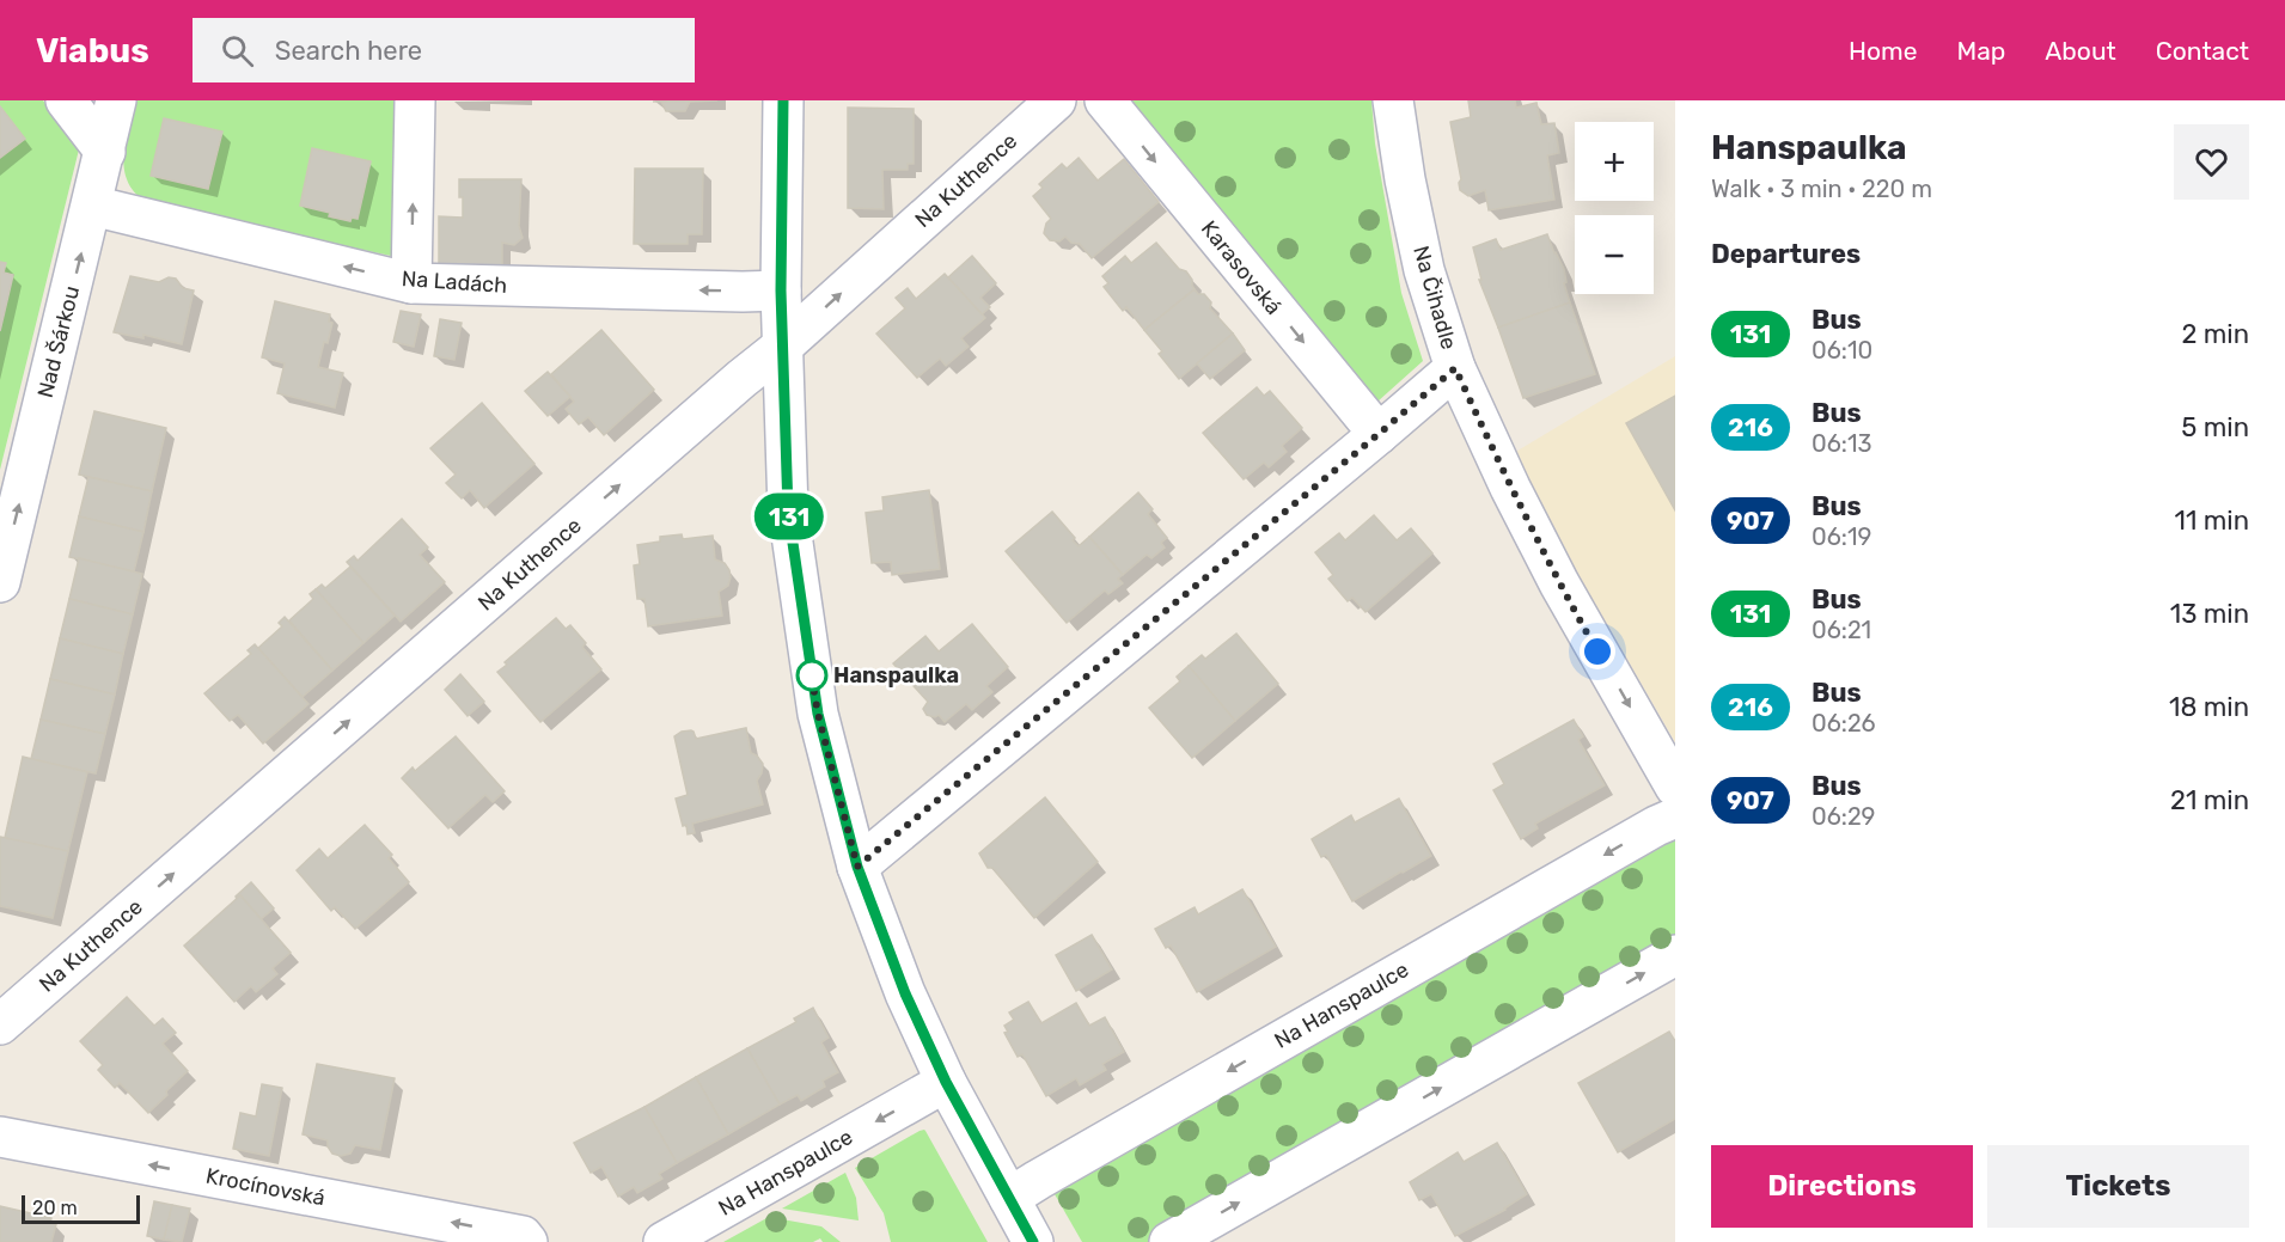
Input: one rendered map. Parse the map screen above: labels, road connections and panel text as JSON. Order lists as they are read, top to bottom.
{
  "streets": {
    "street": [
      "Na Kuthence",
      "Karasovská",
      "Na Ladách",
      "Na Čihadle",
      "Nad Šárkou",
      "Na Hanspaulce",
      "Krocínovská"
    ]
  },
  "crossings": [
    ["Na Ladách", "Nad Šárkou"]
  ],
  "one_way": [
    "Na Kuthence",
    "Karasovská",
    "Na Ladách",
    "Na Čihadle",
    "Nad Šárkou",
    "Krocínovská"
  ],
  "places": ["Hanspaulka"],
  "lines": ["bus line 131"],
  "scale_bar": "20 m",
  "page": {
    "header": "Viabus",
    "search": "Search here",
    "nav": [
      "Home",
      "Map",
      "About",
      "Contact"
    ],
    "on_map": "131",
    "heading": [
      ["Hanspaulka", "Walk · 3 min · 220 m"],
      "Departures"
    ],
    "map_buttons": ["+", "−"],
    "list": [
      {
        "mark": "131",
        "name": "Bus",
        "note": "06:10",
        "value": "2 min"
      },
      {
        "mark": "216",
        "name": "Bus",
        "note": "06:13",
        "value": "5 min"
      },
      {
        "mark": "907",
        "name": "Bus",
        "note": "06:19",
        "value": "11 min"
      },
      {
        "mark": "131",
        "name": "Bus",
        "note": "06:21",
        "value": "13 min"
      },
      {
        "mark": "216",
        "name": "Bus",
        "note": "06:26",
        "value": "18 min"
      },
      {
        "mark": "907",
        "name": "Bus",
        "note": "06:29",
        "value": "21 min"
      }
    ],
    "buttons": ["Directions", "Tickets"],
    "scale": "20 m"
  }
}
